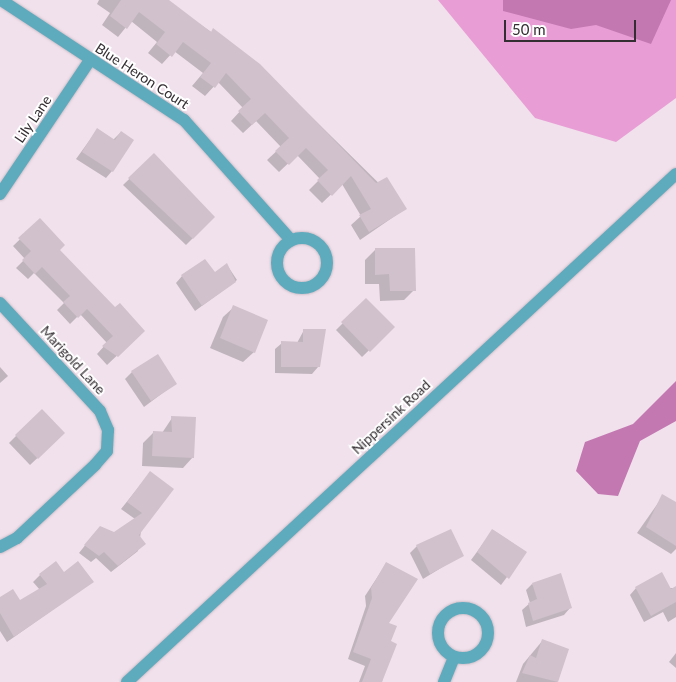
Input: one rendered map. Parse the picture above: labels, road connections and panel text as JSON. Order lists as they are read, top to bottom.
{
  "streets": {
    "street": [
      "Blue Heron Court",
      "Lily Lane",
      "Marigold Lane",
      "Nippersink Road"
    ]
  },
  "crossings": [
    ["Blue Heron Court", "Lily Lane"]
  ],
  "scale_bar": "50 m"
}
